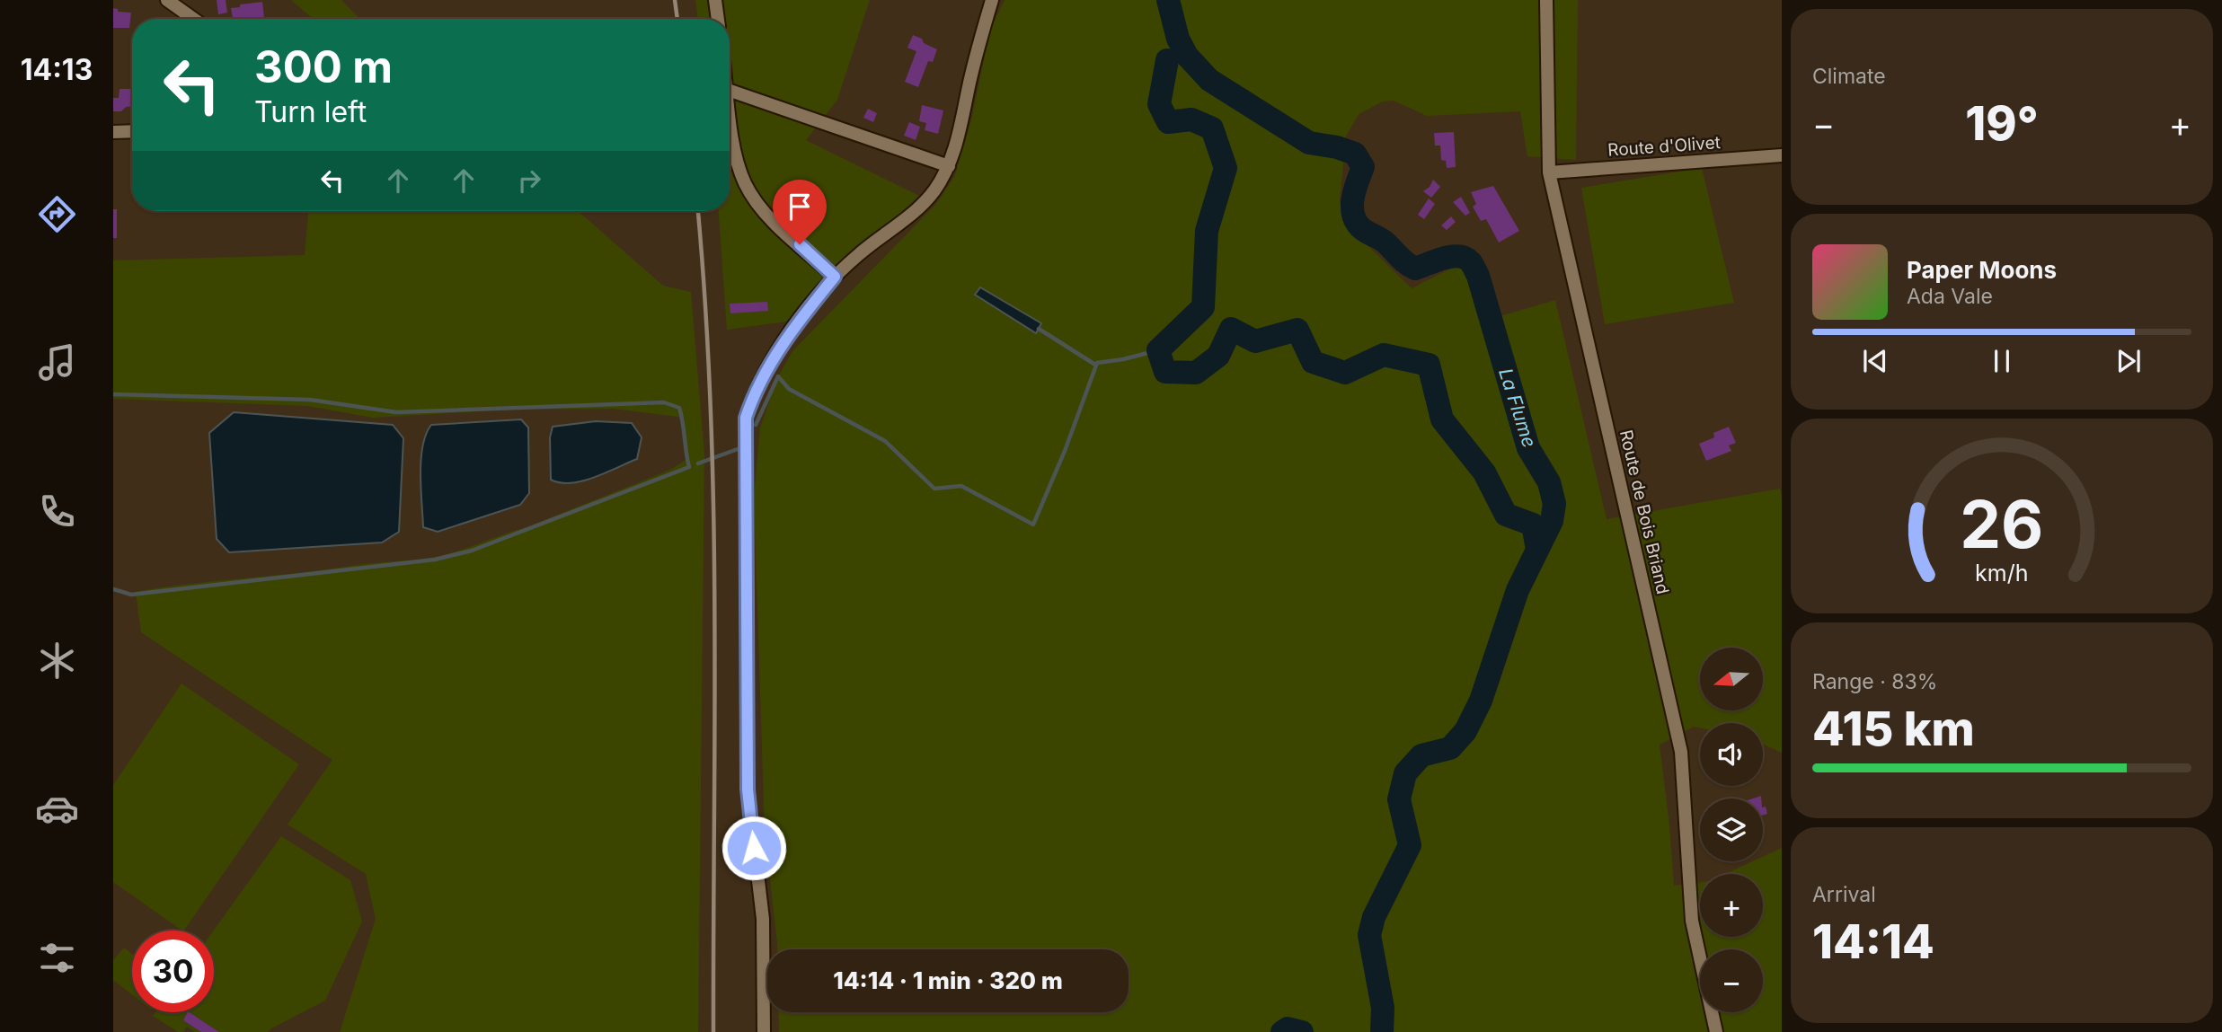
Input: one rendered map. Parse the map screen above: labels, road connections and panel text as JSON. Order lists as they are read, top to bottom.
{
  "streets": {
    "street": ["Route d'Olivet", "Route de Bois Briand"]
  },
  "crossings": [
    ["Route d'Olivet", "Route de Bois Briand"]
  ],
  "water": ["La Flume"],
  "north": "left",
  "page": {
    "tabs": "14:13",
    "tile": [
      "Climate",
      ["Range · 83%", "415 km"],
      ["Arrival", "14:14"]
    ],
    "turn": ["300 m", "Turn left"],
    "heat": ["−", "19°", "+"],
    "song": ["Paper Moons", "Ada Vale"],
    "map_buttons": ["+", "−"],
    "limit": "30",
    "trip": "14:14 · 1 min · 320 m",
    "gauge": ["26", "km/h"]
  }
}
